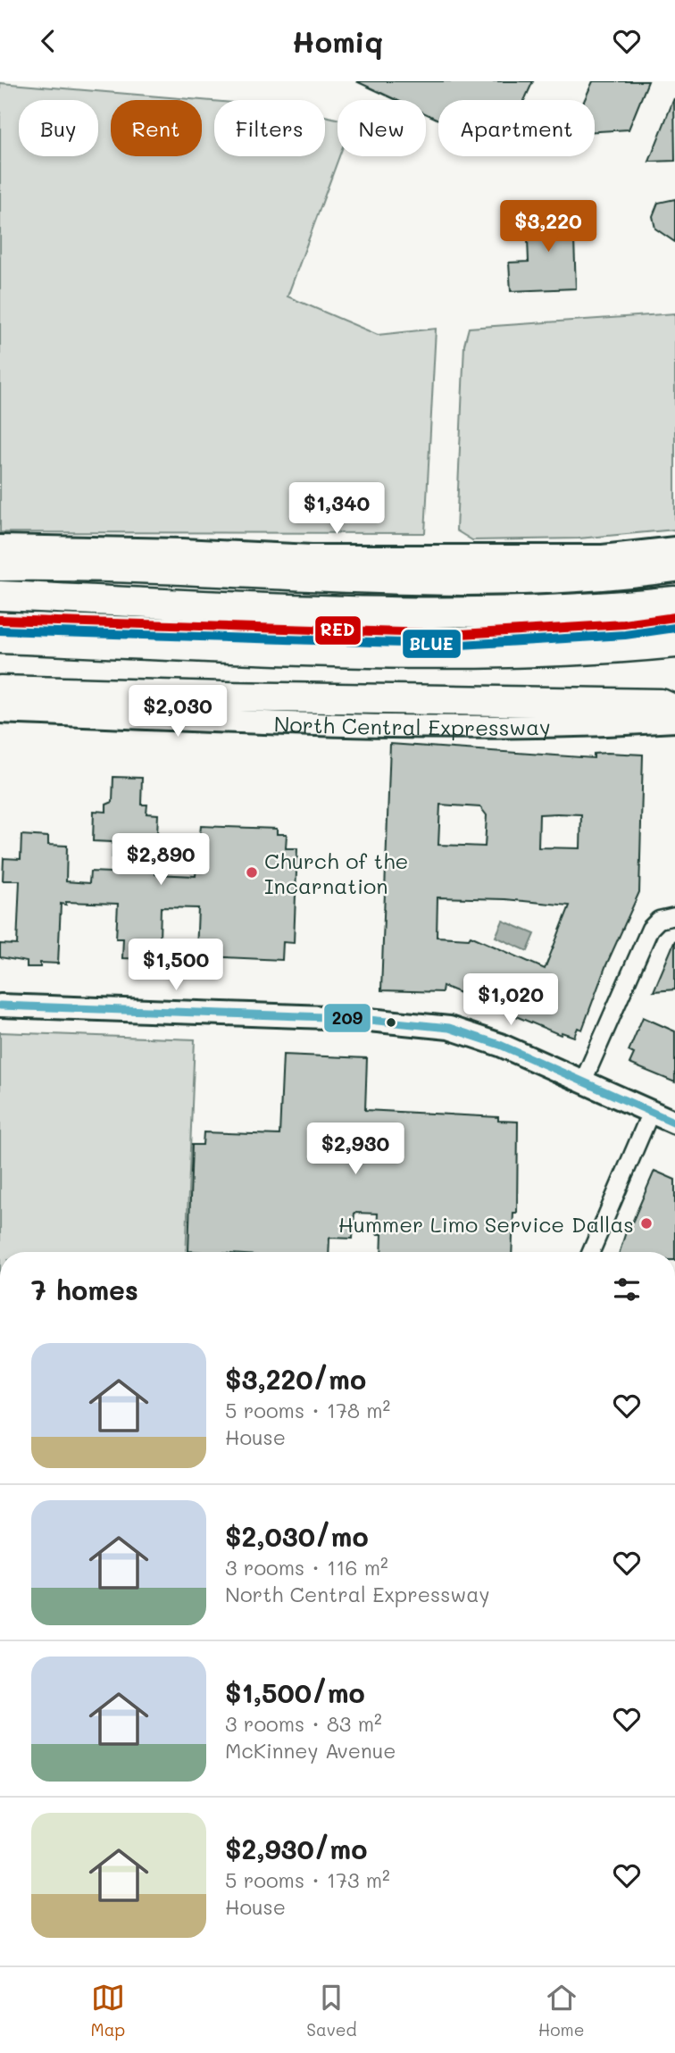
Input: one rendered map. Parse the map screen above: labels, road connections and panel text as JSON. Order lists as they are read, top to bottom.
{
  "streets": {
    "main road": ["North Central Expressway"]
  },
  "places": ["Church of the Incarnation", "Hummer Limo Service Dallas"],
  "lines": ["transit line RED", "transit line BLUE", "transit line 209"],
  "page": {
    "header": "Homiq",
    "chip": [
      "Buy",
      "Rent",
      "Filters",
      "New",
      "Apartment"
    ],
    "price": [
      "$3,220",
      "$1,340",
      "$2,030",
      "$2,890",
      "$1,500",
      "$1,020",
      "$2,930"
    ],
    "heading": "7 homes",
    "list": [
      {
        "name": "$3,220/mo",
        "note": "5 rooms · 178 m² · House"
      },
      {
        "name": "$2,030/mo",
        "note": "3 rooms · 116 m² · North Central Expressway"
      },
      {
        "name": "$1,500/mo",
        "note": "3 rooms · 83 m² · McKinney Avenue"
      },
      {
        "name": "$2,930/mo",
        "note": "5 rooms · 173 m² · House"
      }
    ],
    "tabs": ["Map", "Saved", "Home"]
  }
}
